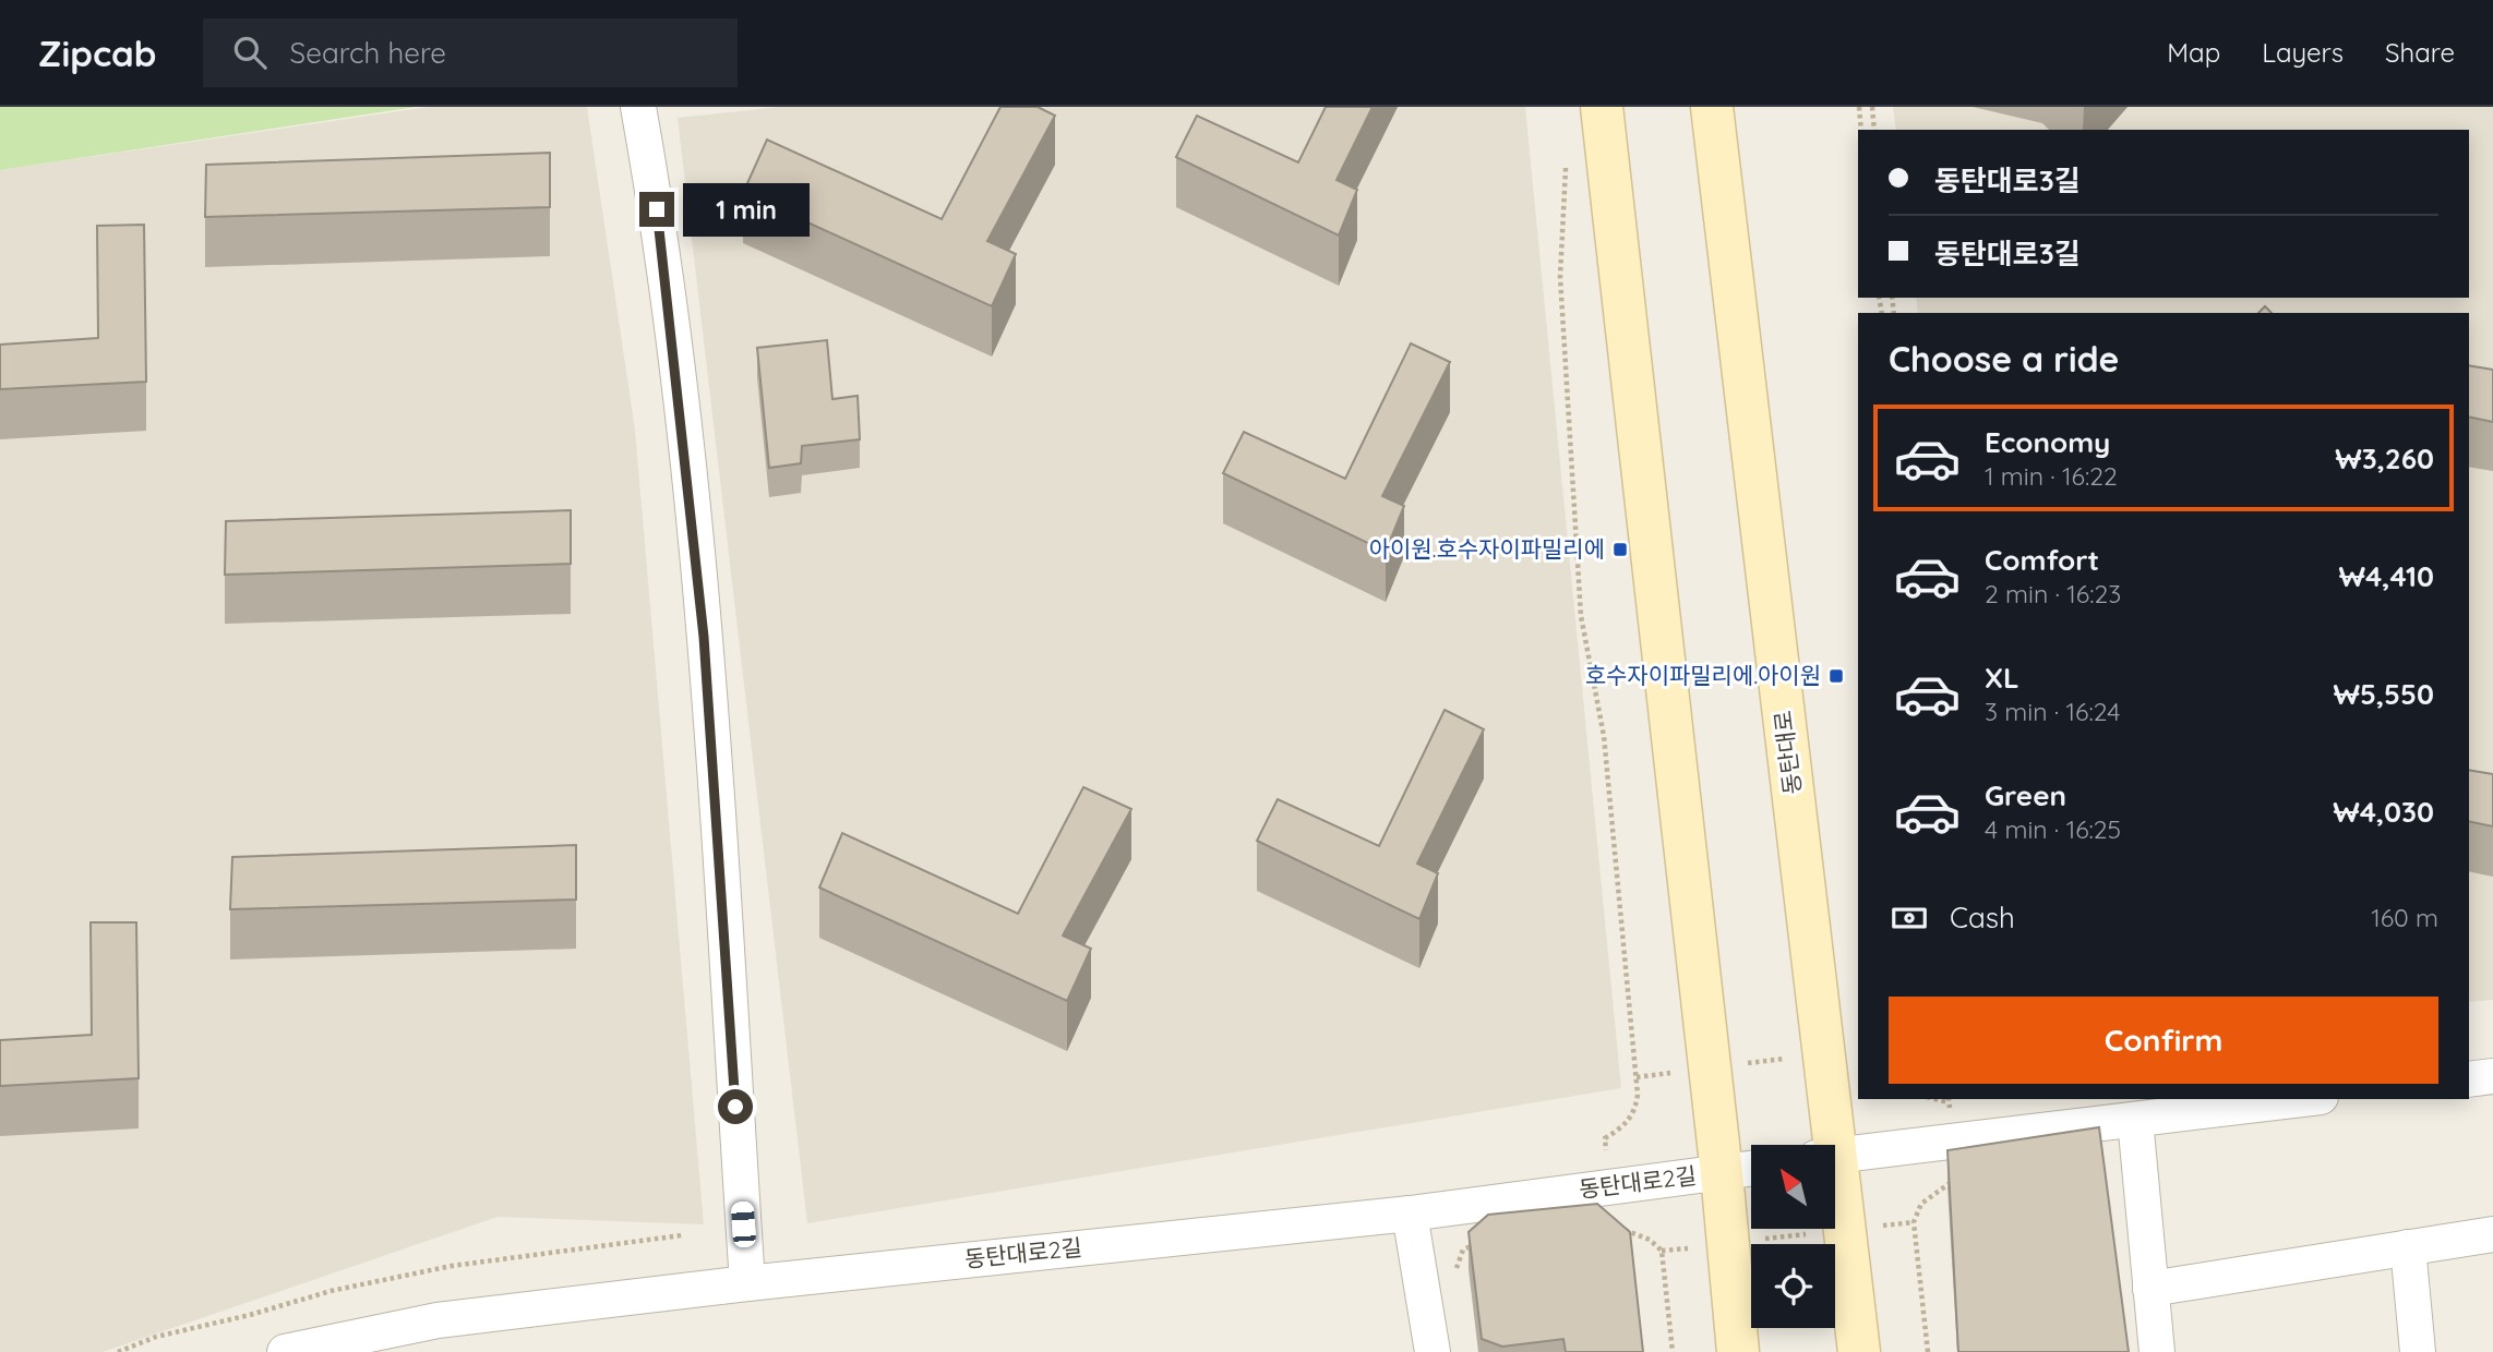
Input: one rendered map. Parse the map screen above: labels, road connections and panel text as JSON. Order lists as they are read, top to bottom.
{
  "streets": {
    "main road": ["동탄대로"],
    "street": ["동탄대로2길"]
  },
  "places": {
    "transit": ["아이원.호수자이파밀리에", "호수자이파밀리에.아이원"]
  },
  "north": "top left",
  "page": {
    "header": "Zipcab",
    "search": "Search here",
    "nav": ["Map", "Layers", "Share"],
    "banner": ["동탄대로3길", "동탄대로3길"],
    "bubble": "1 min",
    "heading": "Choose a ride",
    "list": [
      {
        "name": "Economy",
        "note": "1 min · 16:22",
        "value": "₩3,260"
      },
      {
        "name": "Comfort",
        "note": "2 min · 16:23",
        "value": "₩4,410"
      },
      {
        "name": "XL",
        "note": "3 min · 16:24",
        "value": "₩5,550"
      },
      {
        "name": "Green",
        "note": "4 min · 16:25",
        "value": "₩4,030"
      }
    ],
    "pay": ["Cash", "160 m"],
    "buttons": "Confirm"
  }
}
